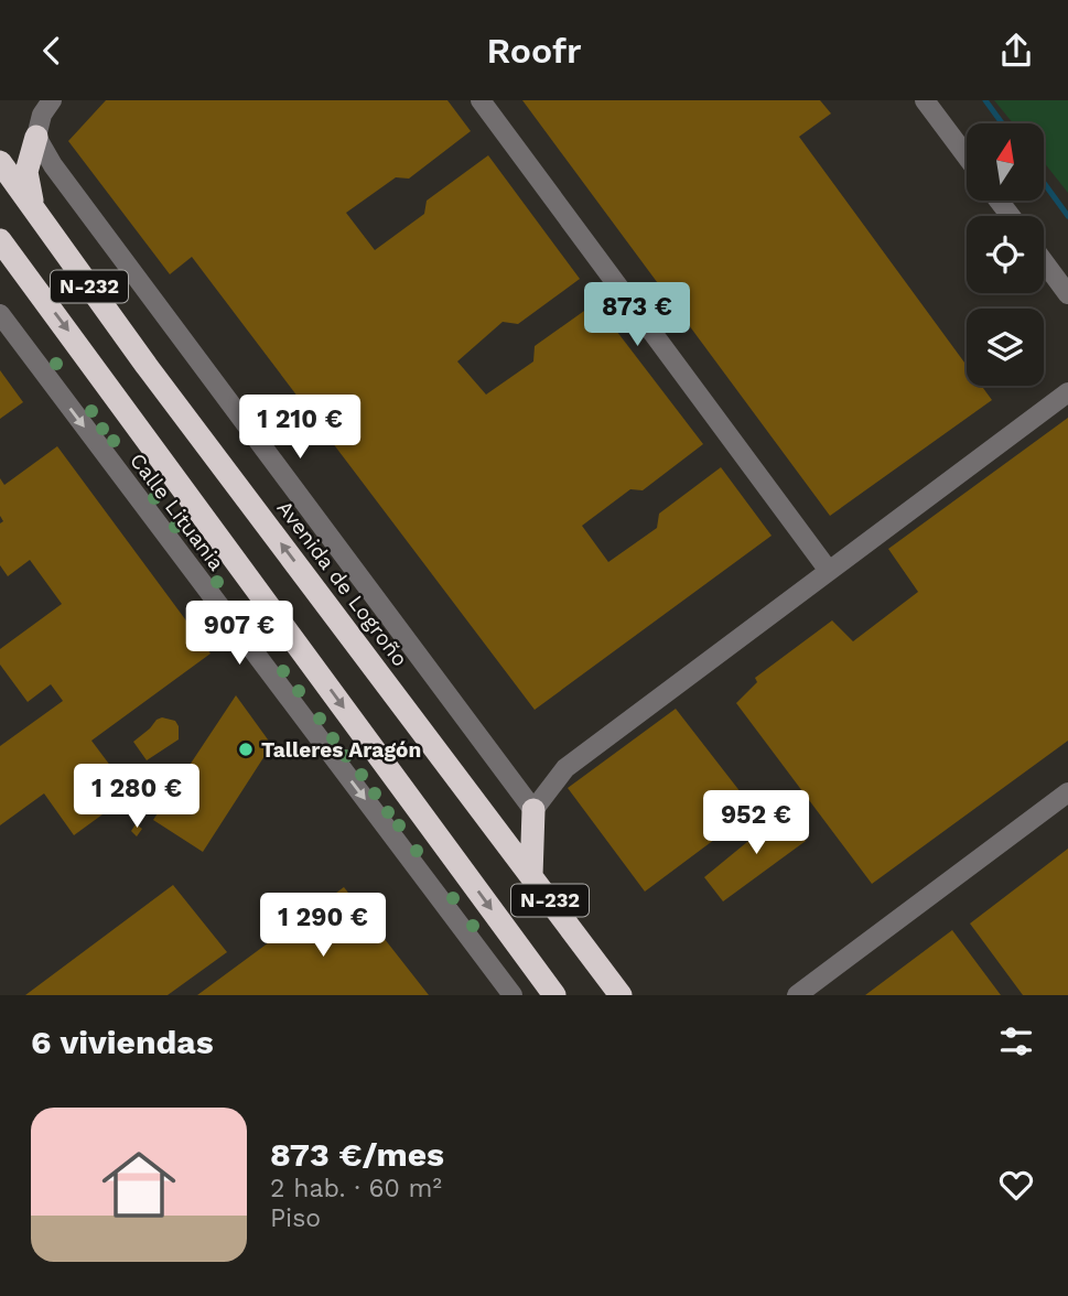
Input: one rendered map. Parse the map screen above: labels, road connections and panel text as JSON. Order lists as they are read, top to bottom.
{
  "streets": {
    "highway": ["N-232", "Avenida de Logroño"],
    "street": ["Calle Lituania"]
  },
  "places": ["Talleres Aragón"],
  "north": "top",
  "page": {
    "header": "Roofr",
    "price": [
      "873 €",
      "1 210 €",
      "907 €",
      "1 280 €",
      "952 €",
      "1 290 €"
    ],
    "heading": "6 viviendas",
    "list": [
      {
        "name": "873 €/mes",
        "note": "2 hab. · 60 m² · Piso"
      }
    ]
  }
}
